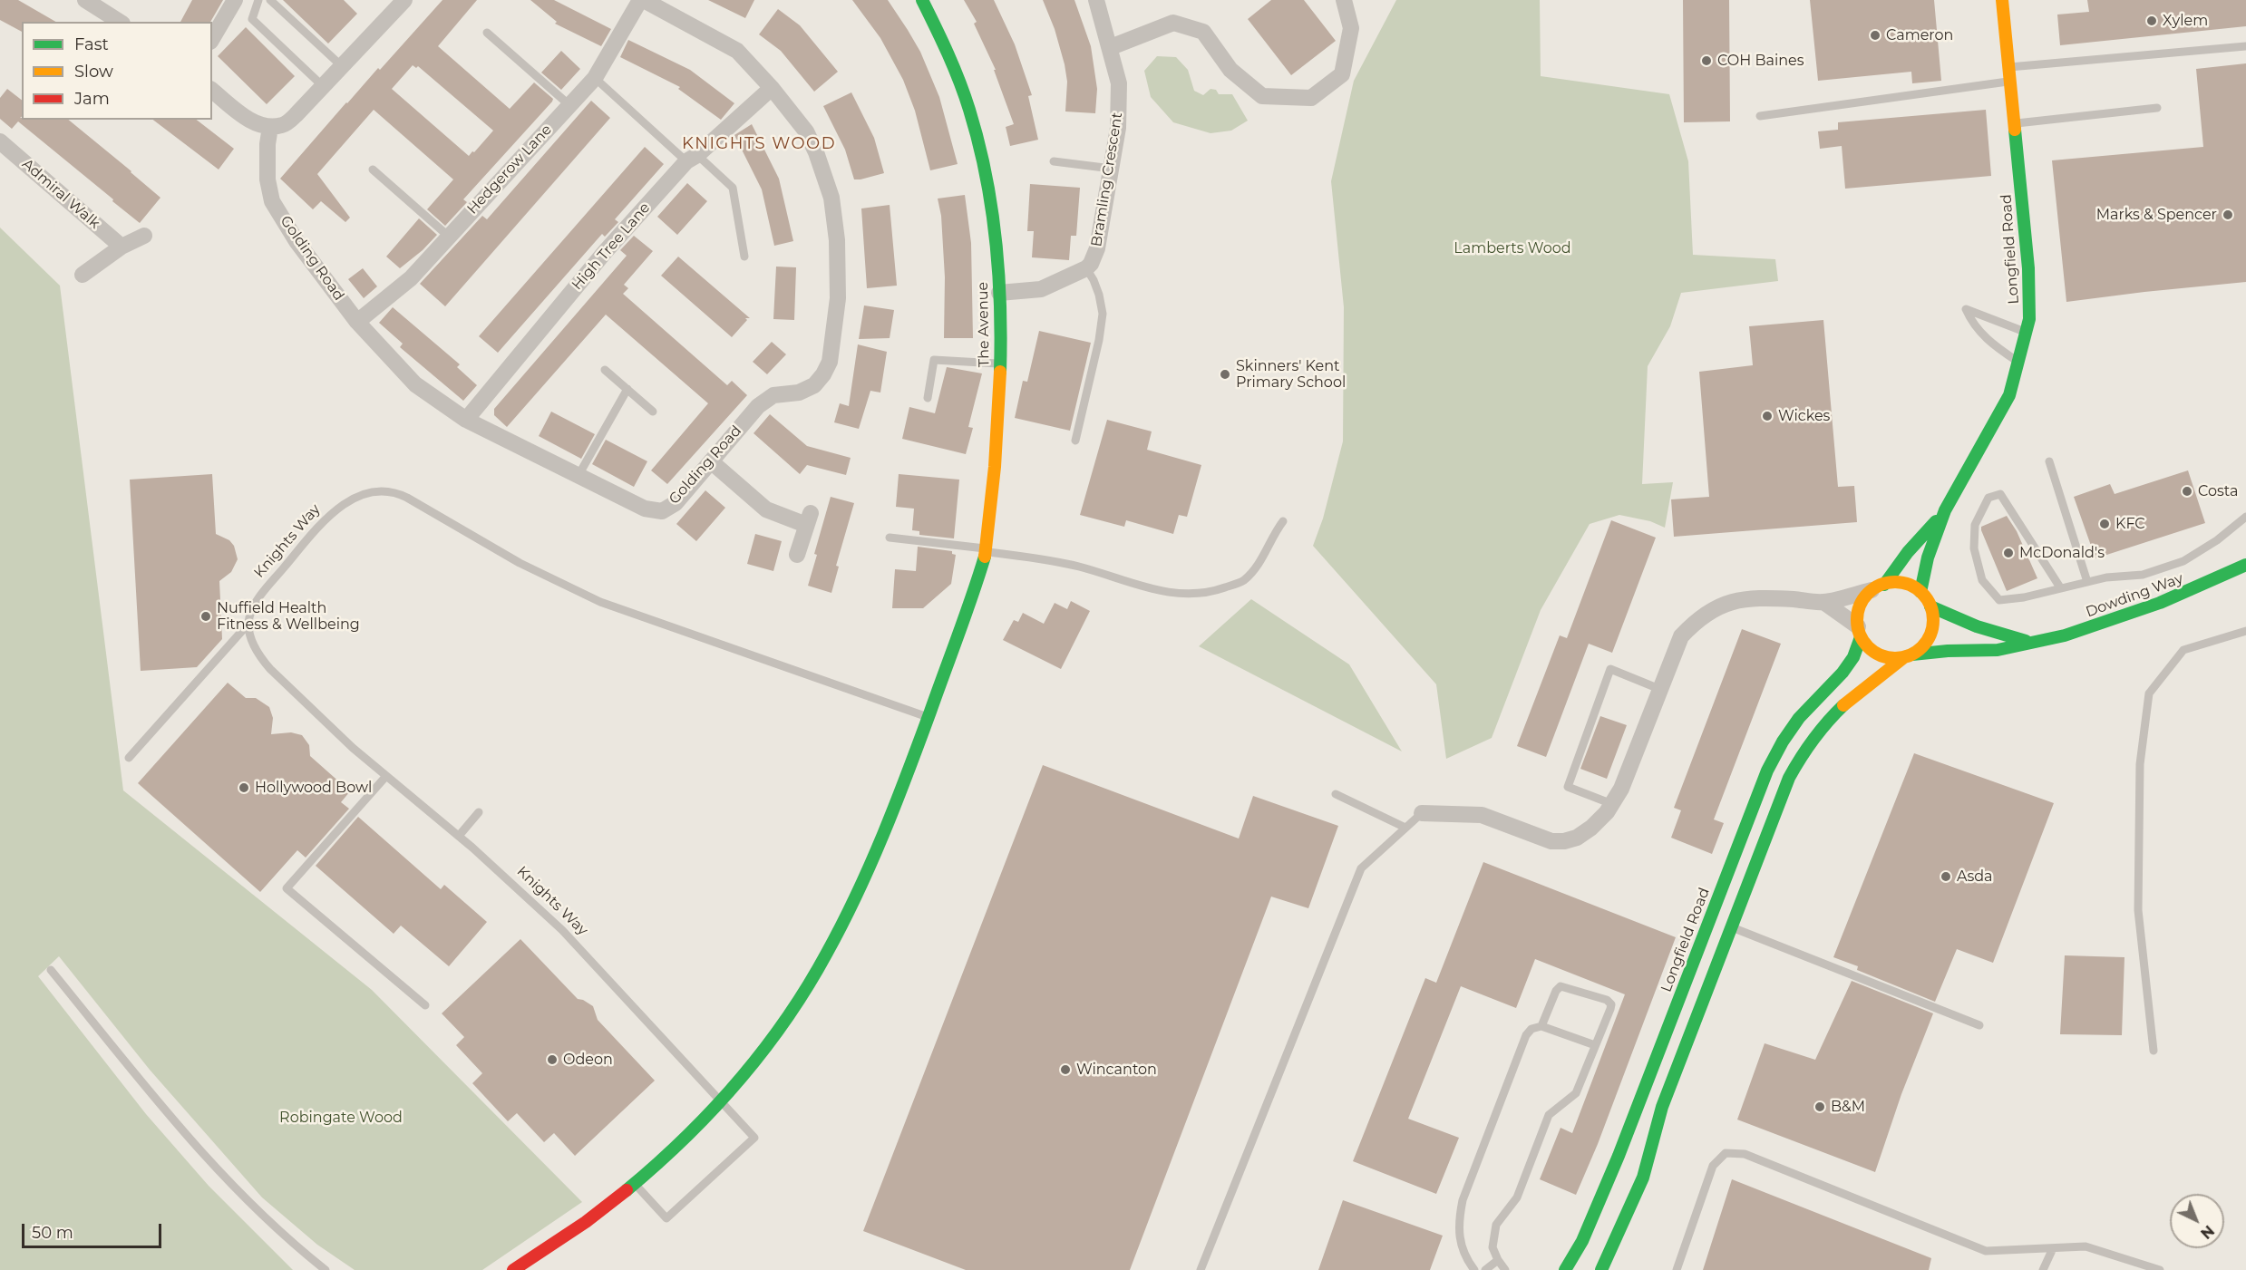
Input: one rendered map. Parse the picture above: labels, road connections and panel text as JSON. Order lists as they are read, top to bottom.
{
  "streets": {
    "street": [
      "Hedgerow Lane",
      "Bramling Crescent",
      "Admiral Walk",
      "High Tree Lane",
      "Longfield Road",
      "Golding Road",
      "The Avenue",
      "Dowding Way"
    ],
    "lane": ["Knights Way"]
  },
  "crossings": [
    ["Hedgerow Lane", "Golding Road"],
    ["High Tree Lane", "Golding Road"],
    ["Longfield Road", "Dowding Way"],
    ["The Avenue", "Knights Way"]
  ],
  "districts": ["KNIGHTS WOOD"],
  "parks": ["Lamberts Wood", "Robingate Wood"],
  "places": [
    "Xylem",
    "Cameron",
    "COH Baines",
    "Marks & Spencer",
    "Skinners' Kent Primary School",
    "Wickes",
    "Costa",
    "KFC",
    "McDonald's",
    "Nuffield Health Fitness & Wellbeing",
    "Hollywood Bowl",
    "Asda",
    "Odeon",
    "Wincanton",
    "B&M"
  ],
  "legend": ["Fast", "Slow", "Jam"],
  "scale_bar": "50 m",
  "north": "bottom right"
}
